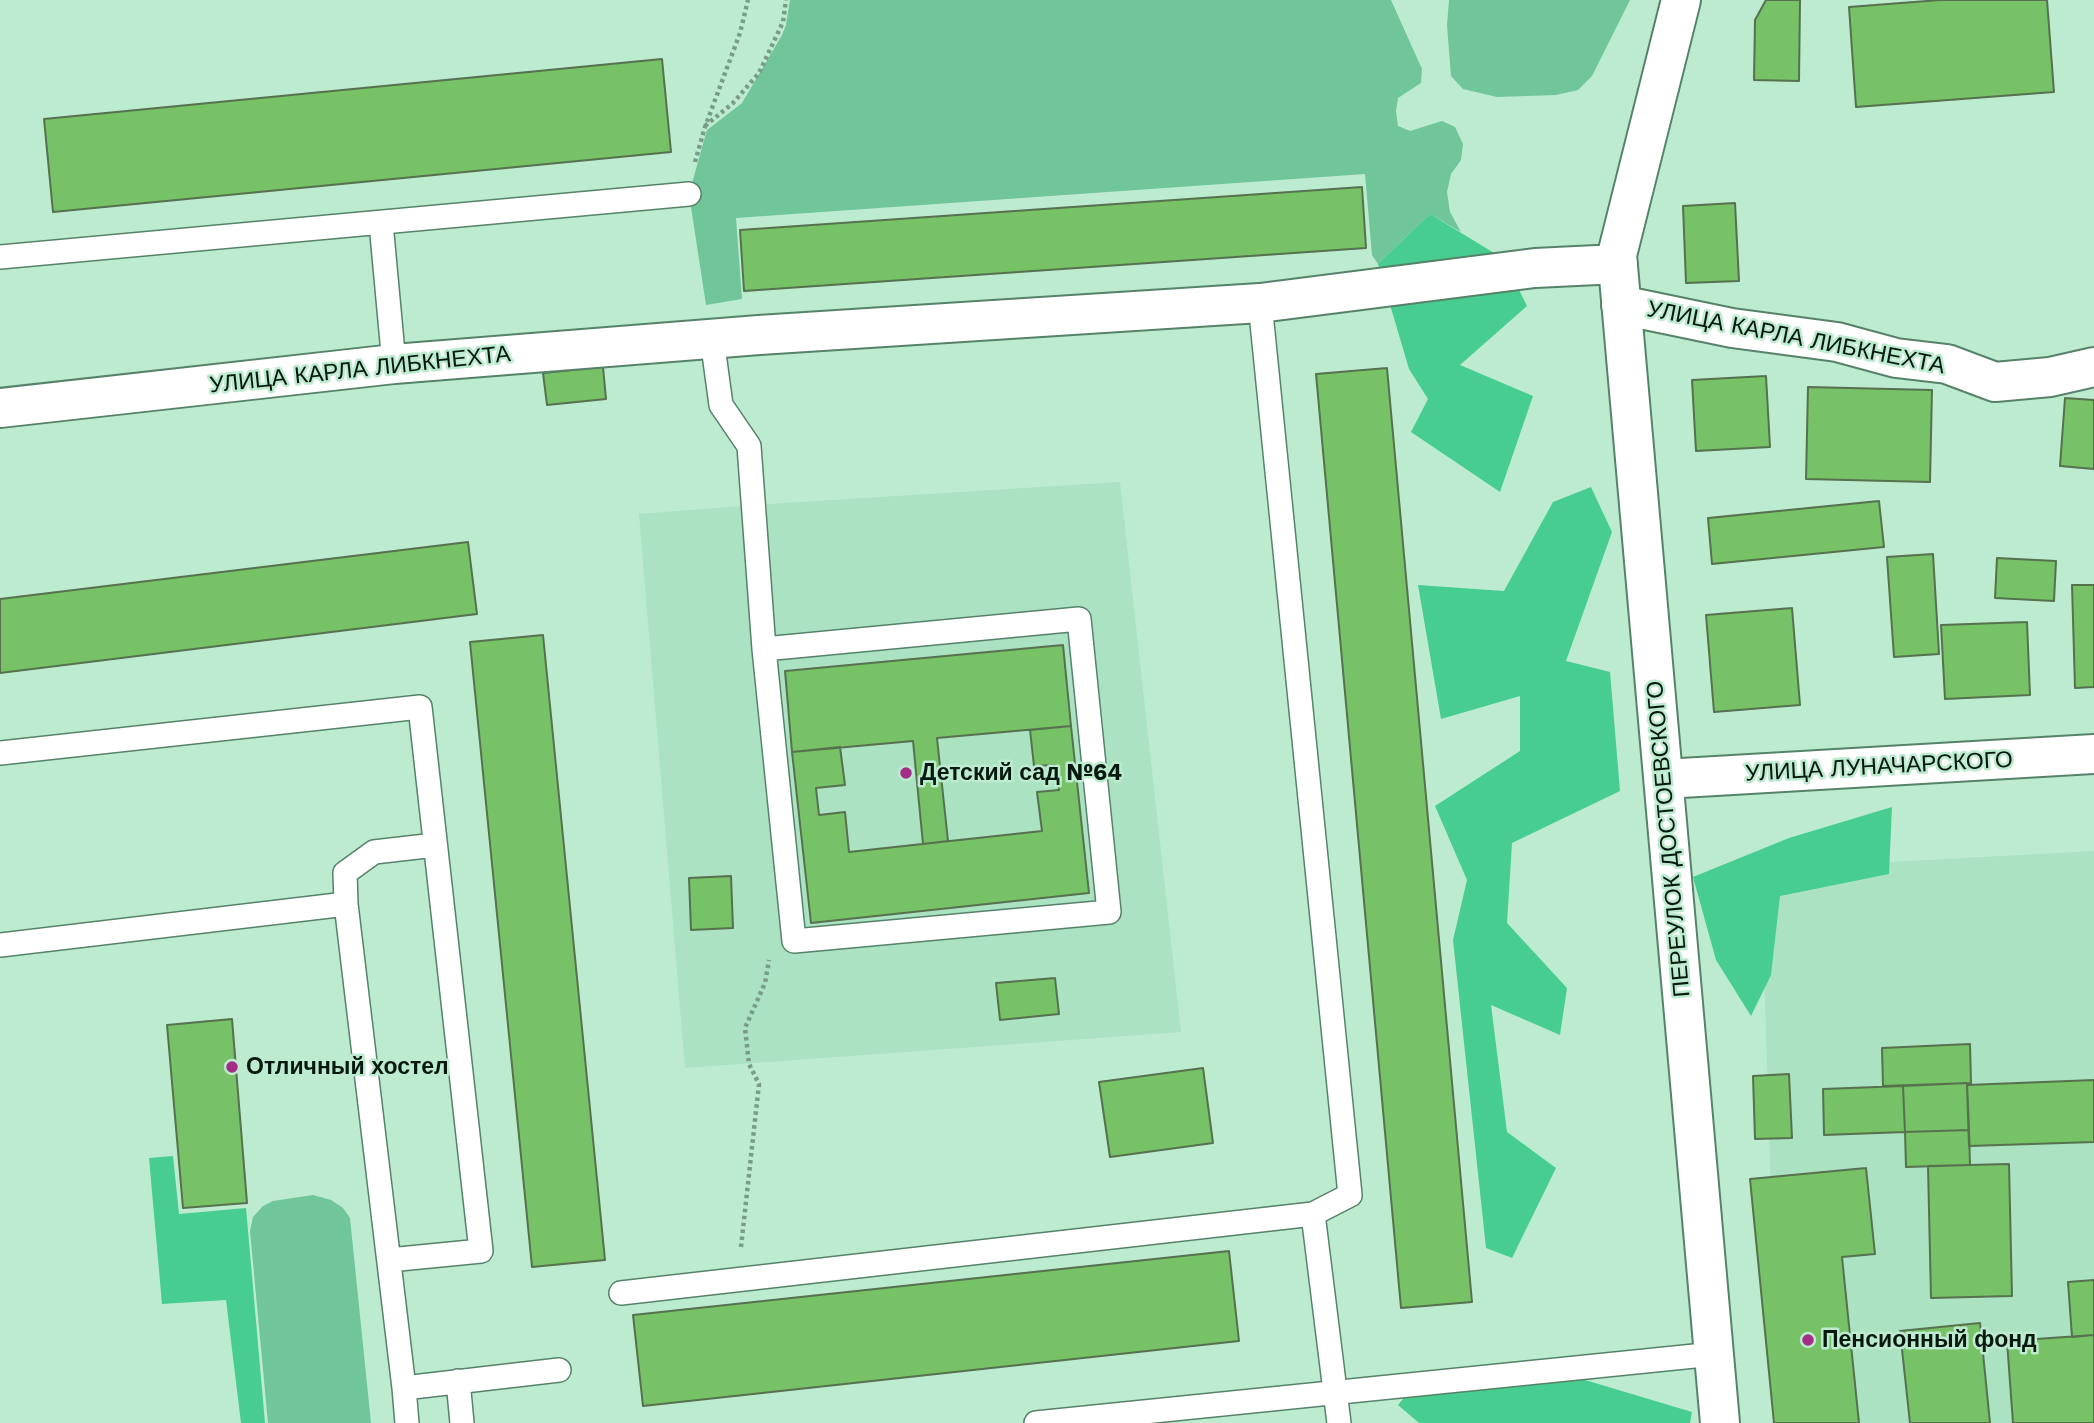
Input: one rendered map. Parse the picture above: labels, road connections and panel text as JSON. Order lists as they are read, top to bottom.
{
  "streets": {
    "street": ["УЛИЦА КАРЛА ЛИБКНЕХТА", "УЛИЦА ЛУНАЧАРСКОГО", "ПЕРЕУЛОК ДОСТОЕВСКОГО"]
  },
  "crossings": [
    ["УЛИЦА КАРЛА ЛИБКНЕХТА", "ПЕРЕУЛОК ДОСТОЕВСКОГО"],
    ["УЛИЦА ЛУНАЧАРСКОГО", "ПЕРЕУЛОК ДОСТОЕВСКОГО"]
  ],
  "places": ["Детский сад №64", "Отличный хостел", "Пенсионный фонд"]
}
